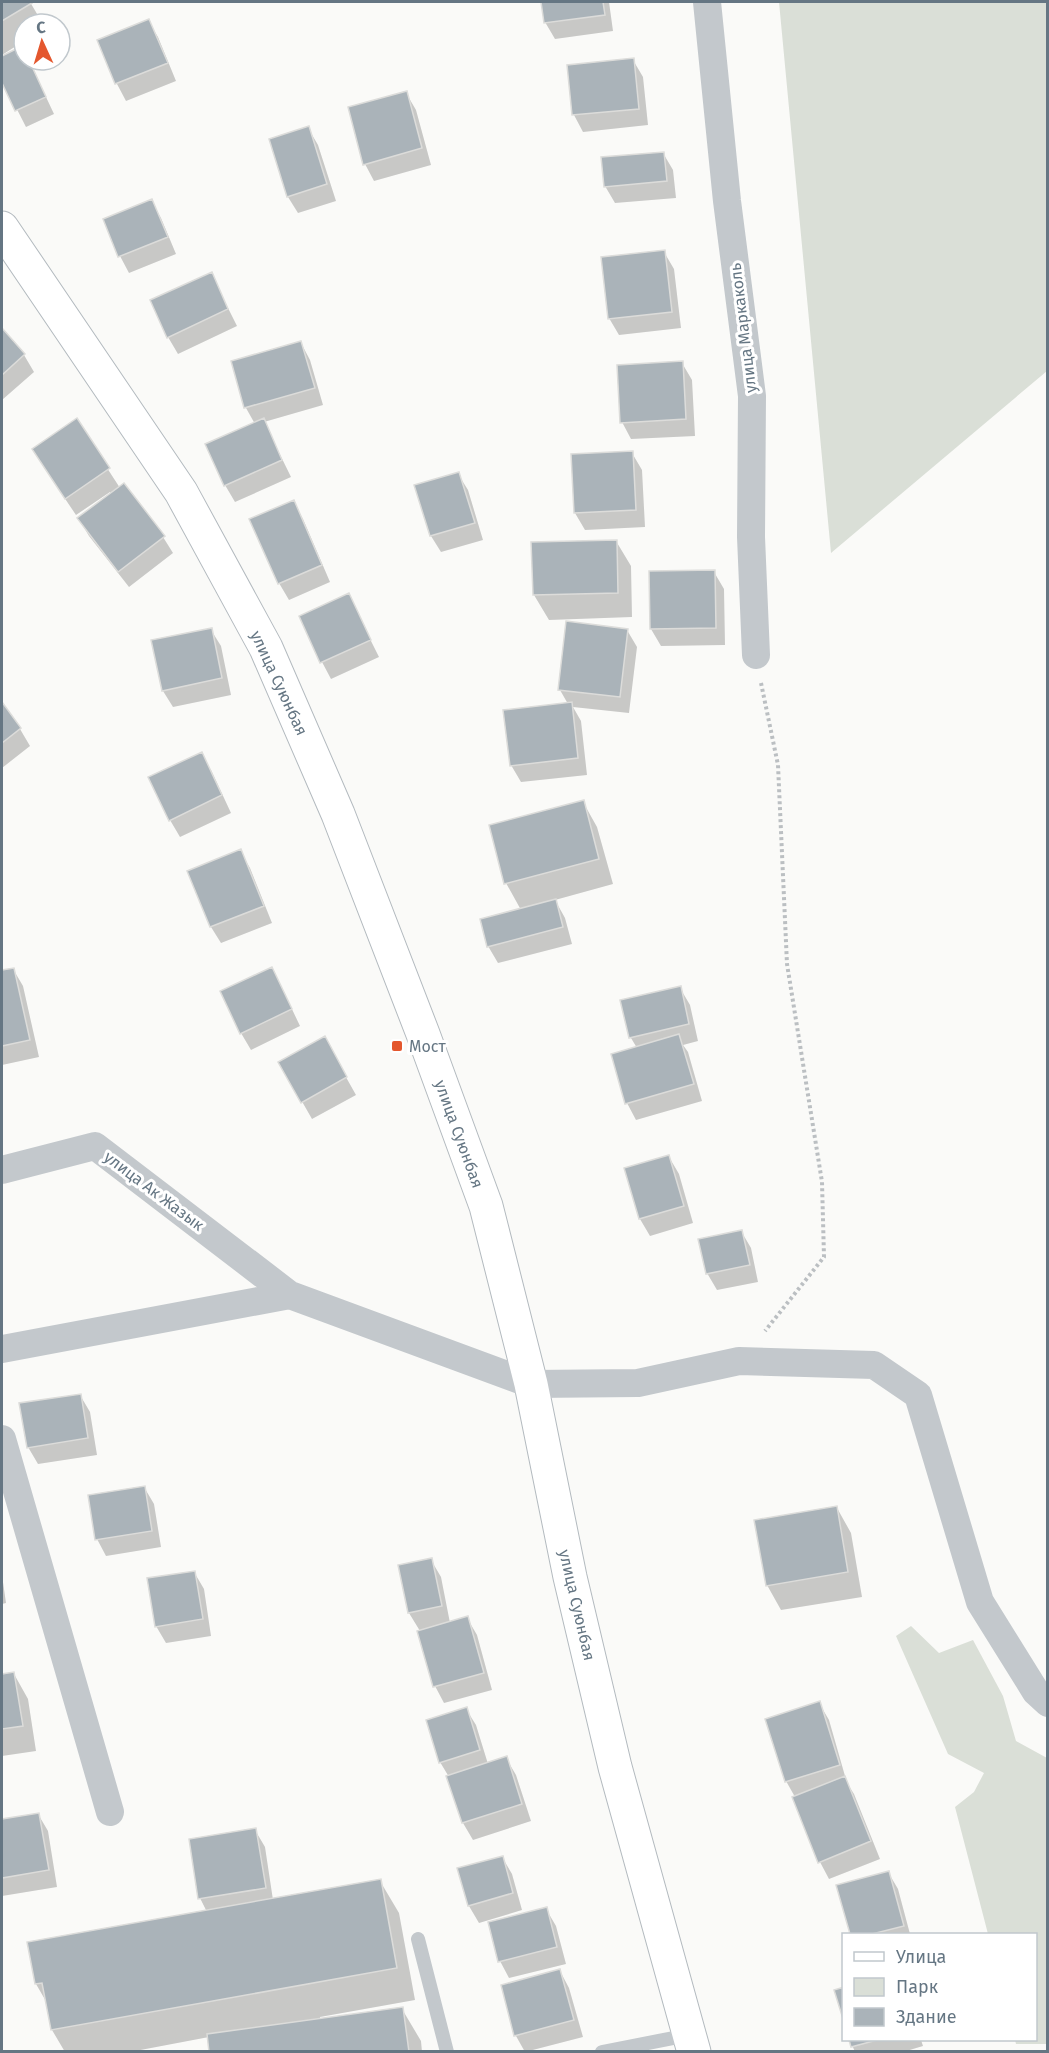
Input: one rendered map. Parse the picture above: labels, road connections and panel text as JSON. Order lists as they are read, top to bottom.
{
  "streets": {
    "main road": ["улица Суюнбая"],
    "street": ["улица Маркаколь", "улица Ак Жазык"]
  },
  "crossings": [
    ["улица Суюнбая", "улица Ак Жазык"]
  ],
  "places": {
    "transit": ["Мост"]
  },
  "legend": ["Улица", "Парк", "Здание"],
  "north": "top"
}
